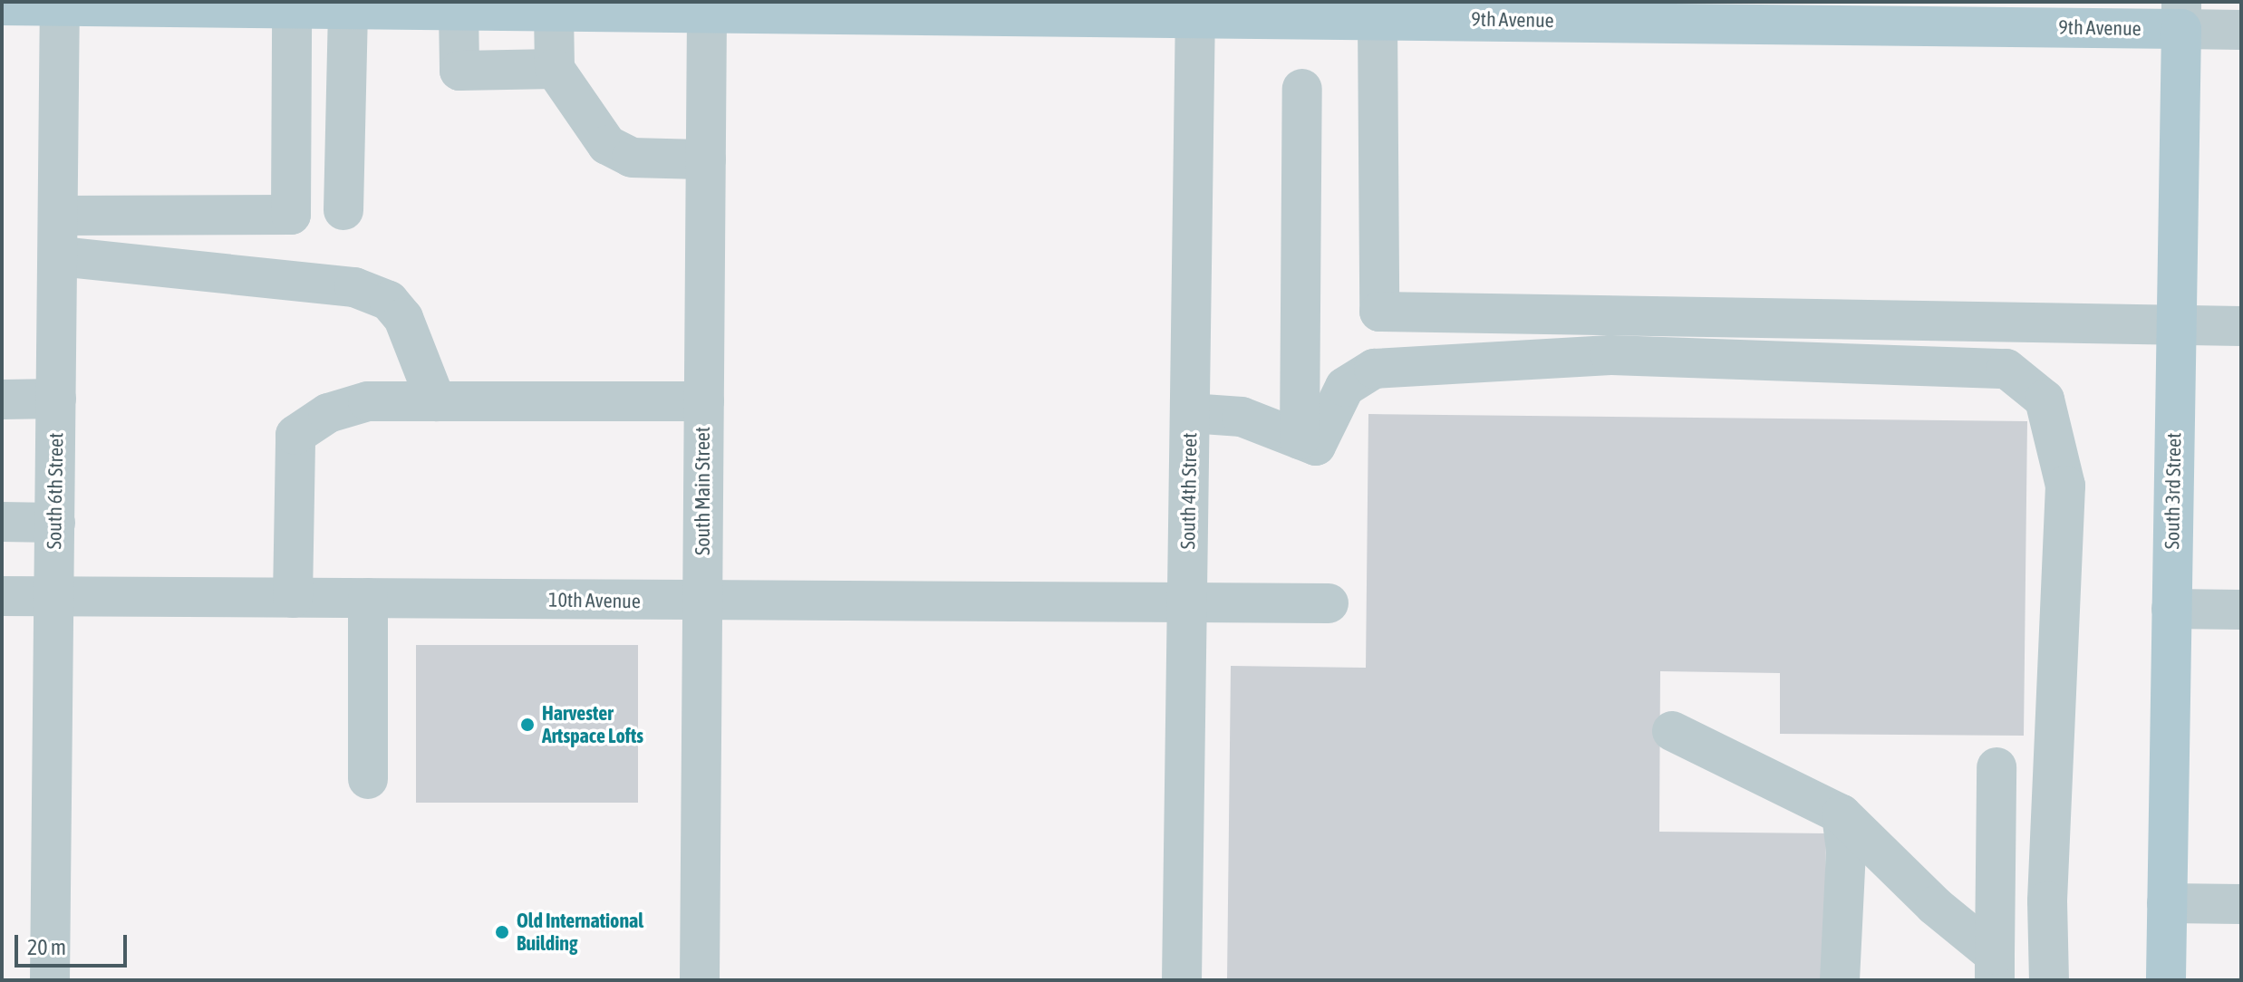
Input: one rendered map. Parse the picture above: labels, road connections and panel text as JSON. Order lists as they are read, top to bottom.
{
  "streets": {
    "main road": ["9th Avenue", "South 3rd Street"],
    "street": [
      "South 6th Street",
      "South Main Street",
      "South 4th Street",
      "10th Avenue"
    ]
  },
  "crossings": [
    ["9th Avenue", "South 6th Street"],
    ["9th Avenue", "South Main Street"],
    ["9th Avenue", "South 4th Street"],
    ["9th Avenue", "South 3rd Street"],
    ["South 6th Street", "10th Avenue"],
    ["South Main Street", "10th Avenue"],
    ["South 4th Street", "10th Avenue"]
  ],
  "places": ["Harvester Artspace Lofts", "Old International Building"],
  "scale_bar": "20 m"
}
